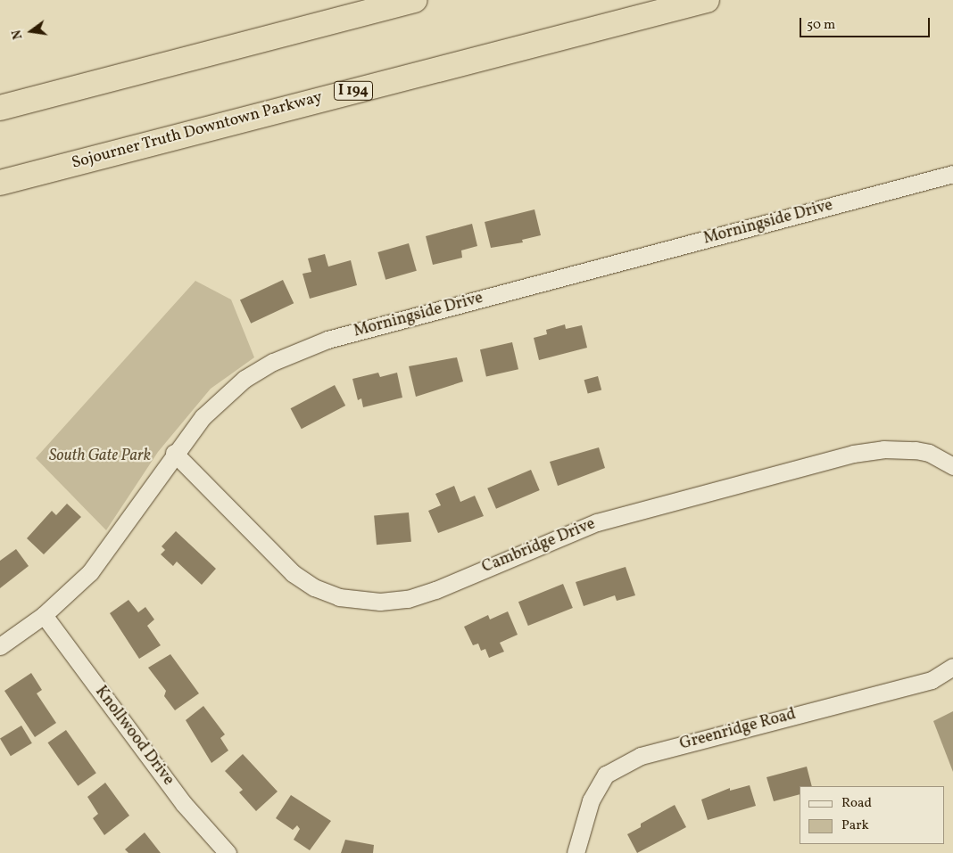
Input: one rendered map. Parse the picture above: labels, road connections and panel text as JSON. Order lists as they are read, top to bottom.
{
  "streets": {
    "highway": ["I 194", "Sojourner Truth Downtown Parkway"],
    "street": [
      "Morningside Drive",
      "Cambridge Drive",
      "Greenridge Road",
      "Knollwood Drive"
    ]
  },
  "crossings": [
    ["Morningside Drive", "Cambridge Drive"],
    ["Morningside Drive", "Knollwood Drive"]
  ],
  "parks": ["South Gate Park"],
  "legend": ["Road", "Park"],
  "scale_bar": "50 m",
  "north": "left"
}
